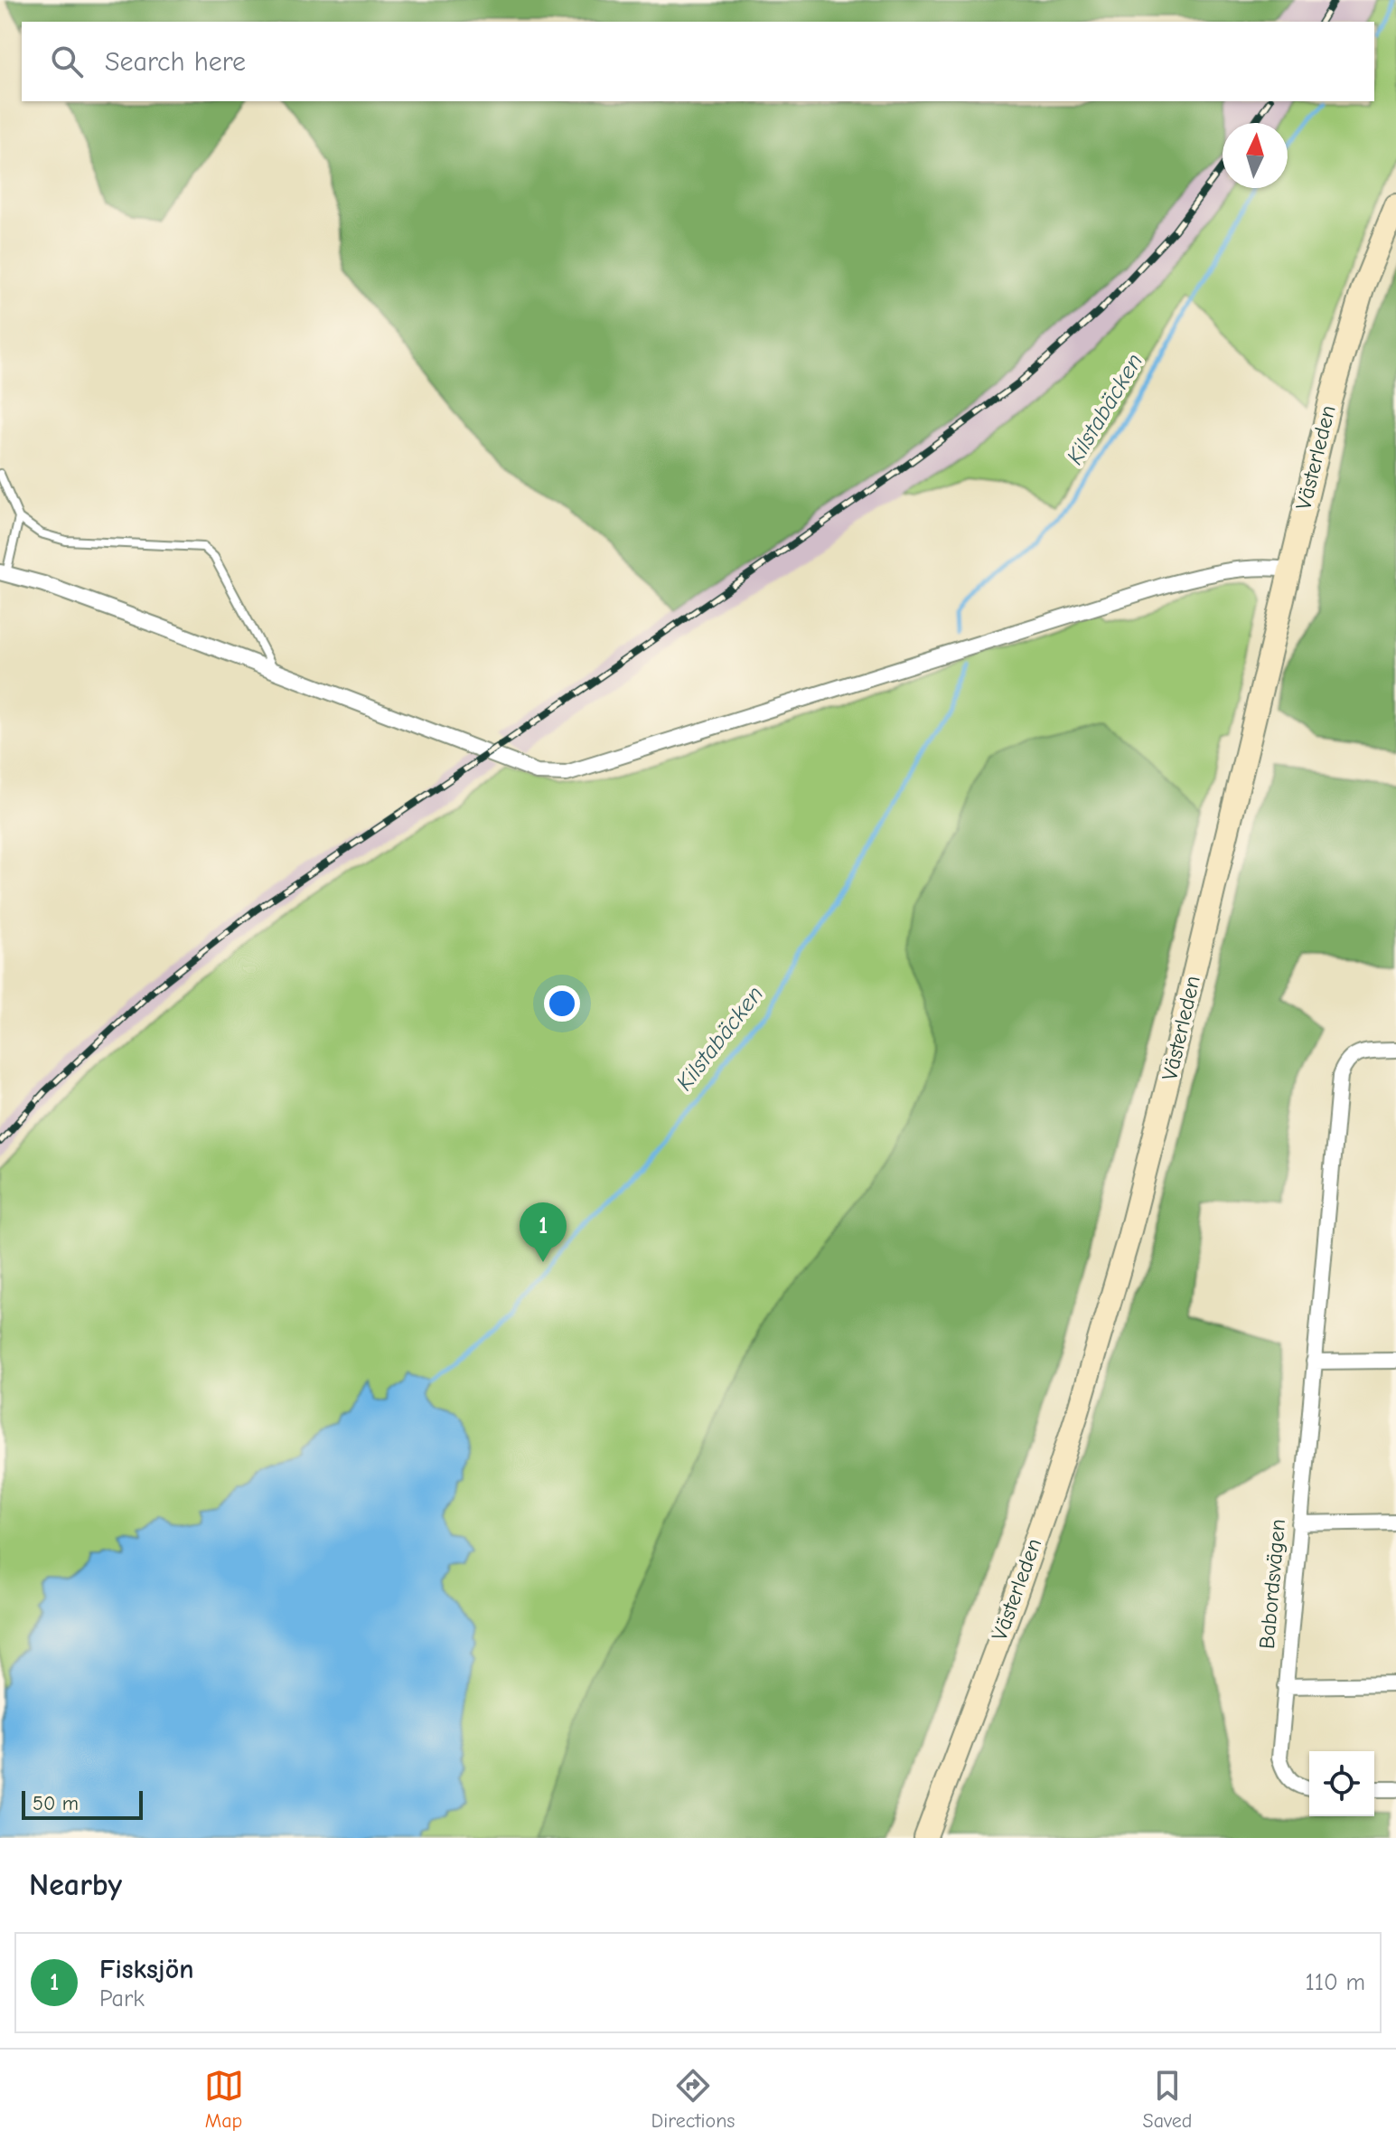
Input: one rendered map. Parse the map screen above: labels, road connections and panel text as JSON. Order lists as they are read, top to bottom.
{
  "streets": {
    "street": ["Västerleden", "Babordsvägen"]
  },
  "water": ["Kilstabäcken"],
  "scale_bar": "50 m",
  "north": "top",
  "page": {
    "search": "Search here",
    "pins": "1",
    "scale": "50 m",
    "heading": "Nearby",
    "list": [
      {
        "mark": "1",
        "name": "Fisksjön",
        "note": "Park",
        "value": "110 m"
      }
    ],
    "nav": ["Map", "Directions", "Saved"]
  }
}
